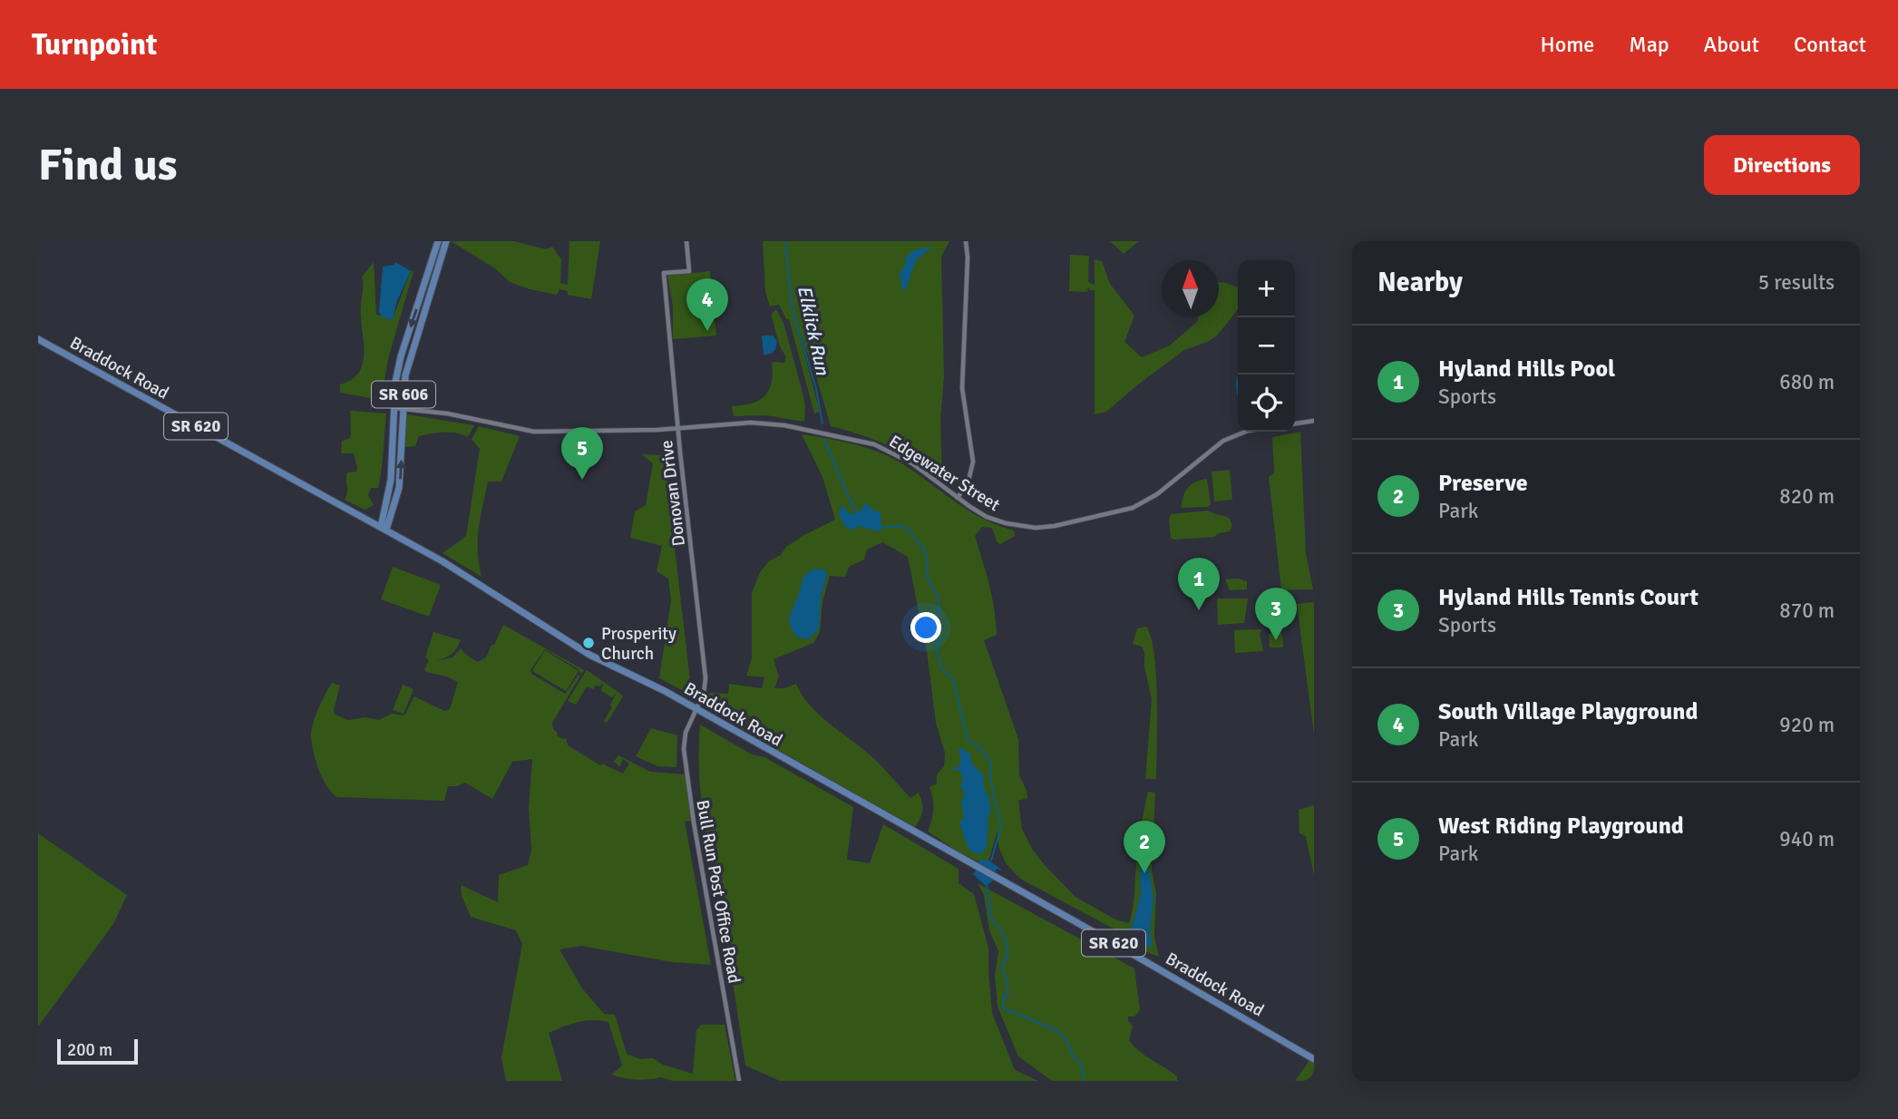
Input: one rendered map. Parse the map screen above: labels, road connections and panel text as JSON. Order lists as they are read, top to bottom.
{
  "streets": {
    "main road": ["Braddock Road", "SR 606", "SR 620"],
    "street": ["Edgewater Street", "Donovan Drive", "Bull Run Post Office Road"]
  },
  "crossings": [
    ["Braddock Road", "SR 606"],
    ["Braddock Road", "Donovan Drive"],
    ["Braddock Road", "Bull Run Post Office Road"],
    ["SR 606", "Edgewater Street"],
    ["Edgewater Street", "Donovan Drive"],
    ["Donovan Drive", "Bull Run Post Office Road"]
  ],
  "water": ["Elklick Run"],
  "places": ["Prosperity Church"],
  "scale_bar": "200 m",
  "north": "top",
  "page": {
    "header": "Turnpoint",
    "nav": [
      "Home",
      "Map",
      "About",
      "Contact"
    ],
    "buttons": "Directions",
    "title": "Find us",
    "heading": ["Nearby", "5 results"],
    "map_buttons": ["+", "−"],
    "pins": [
      "4",
      "5",
      "1",
      "3",
      "2"
    ],
    "list": [
      {
        "mark": "1",
        "name": "Hyland Hills Pool",
        "note": "Sports",
        "value": "680 m"
      },
      {
        "mark": "2",
        "name": "Preserve",
        "note": "Park",
        "value": "820 m"
      },
      {
        "mark": "3",
        "name": "Hyland Hills Tennis Court",
        "note": "Sports",
        "value": "870 m"
      },
      {
        "mark": "4",
        "name": "South Village Playground",
        "note": "Park",
        "value": "920 m"
      },
      {
        "mark": "5",
        "name": "West Riding Playground",
        "note": "Park",
        "value": "940 m"
      }
    ],
    "scale": "200 m"
  }
}
